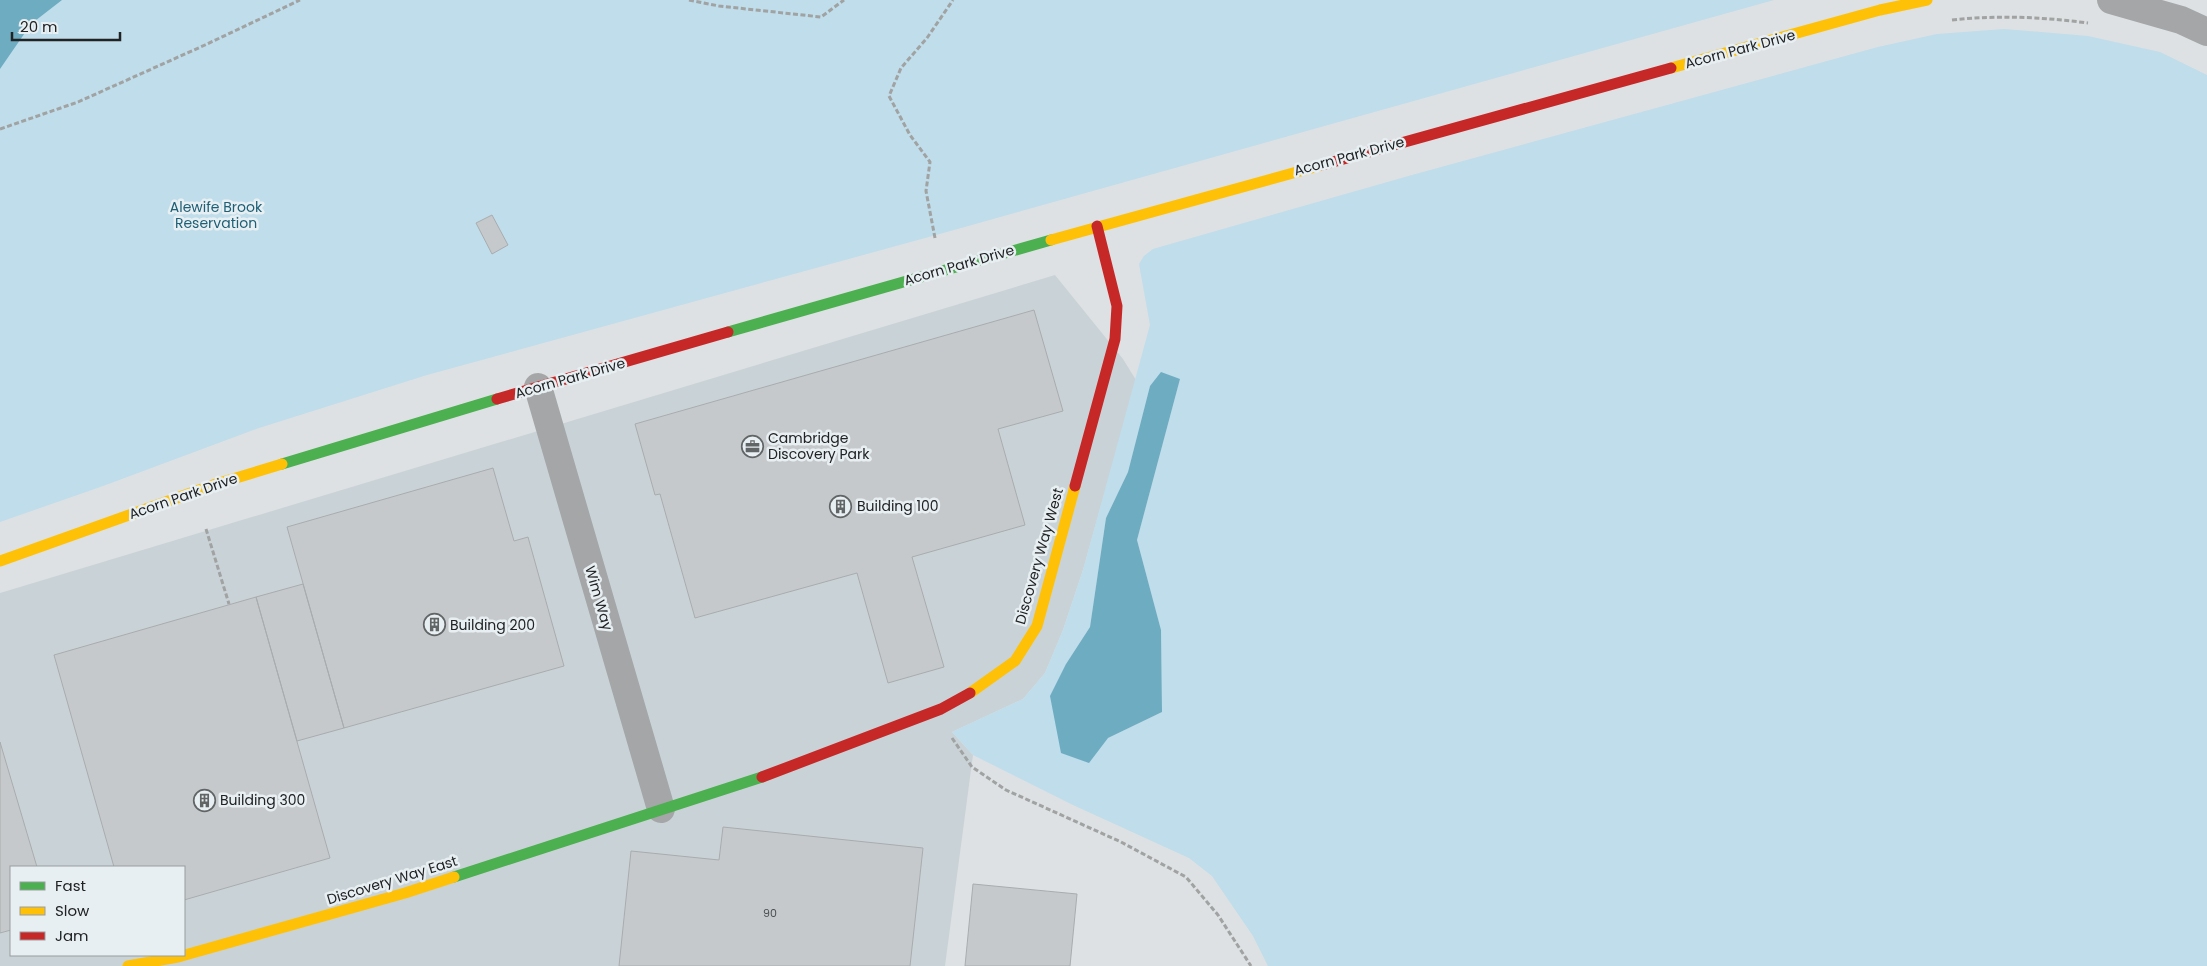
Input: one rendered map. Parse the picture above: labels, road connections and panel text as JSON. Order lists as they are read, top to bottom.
{
  "streets": {
    "street": [
      "Acorn Park Drive",
      "Discovery Way West",
      "Wim Way",
      "Discovery Way East"
    ]
  },
  "crossings": [
    ["Acorn Park Drive", "Discovery Way West"],
    ["Acorn Park Drive", "Wim Way"],
    ["Discovery Way West", "Wim Way"],
    ["Discovery Way West", "Discovery Way East"],
    ["Wim Way", "Discovery Way East"]
  ],
  "parks": ["Alewife Brook Reservation"],
  "places": {
    "office": ["Cambridge Discovery Park"],
    "building": ["Building 100", "Building 200", "Building 300"]
  },
  "house_numbers": ["90"],
  "legend": ["Fast", "Slow", "Jam"],
  "scale_bar": "20 m"
}
